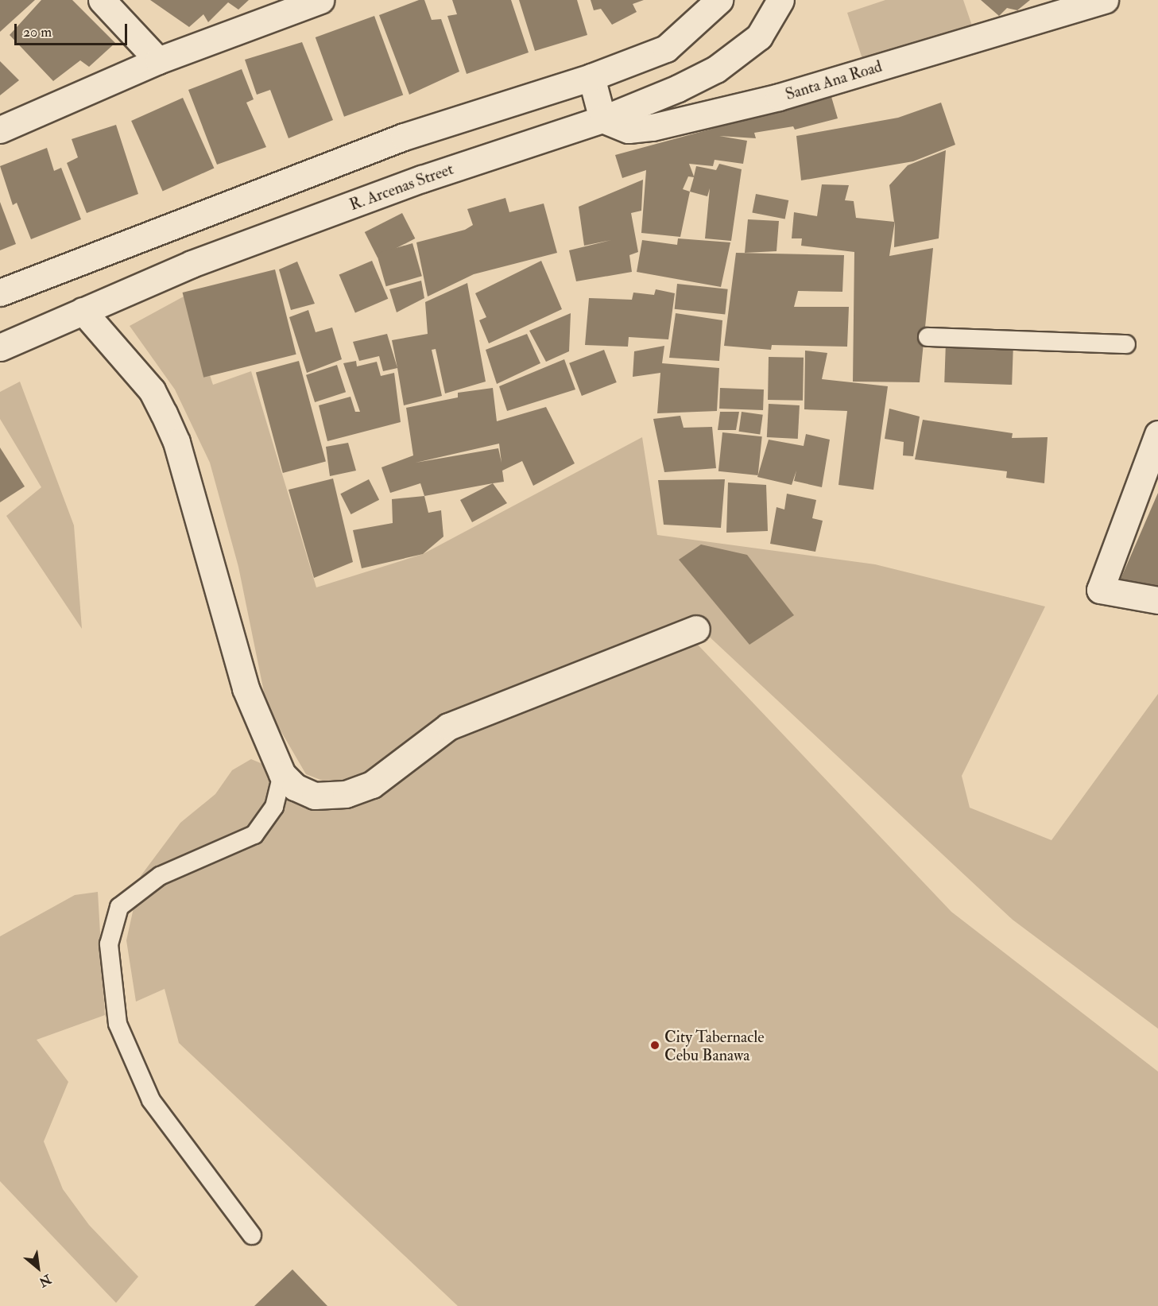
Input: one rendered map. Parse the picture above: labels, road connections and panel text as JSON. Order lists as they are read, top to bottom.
{
  "streets": {
    "street": ["Santa Ana Road", "R. Arcenas Street"]
  },
  "crossings": [
    ["Santa Ana Road", "R. Arcenas Street"]
  ],
  "places": ["City Tabernacle Cebu Banawa"],
  "scale_bar": "20 m",
  "north": "bottom right"
}
